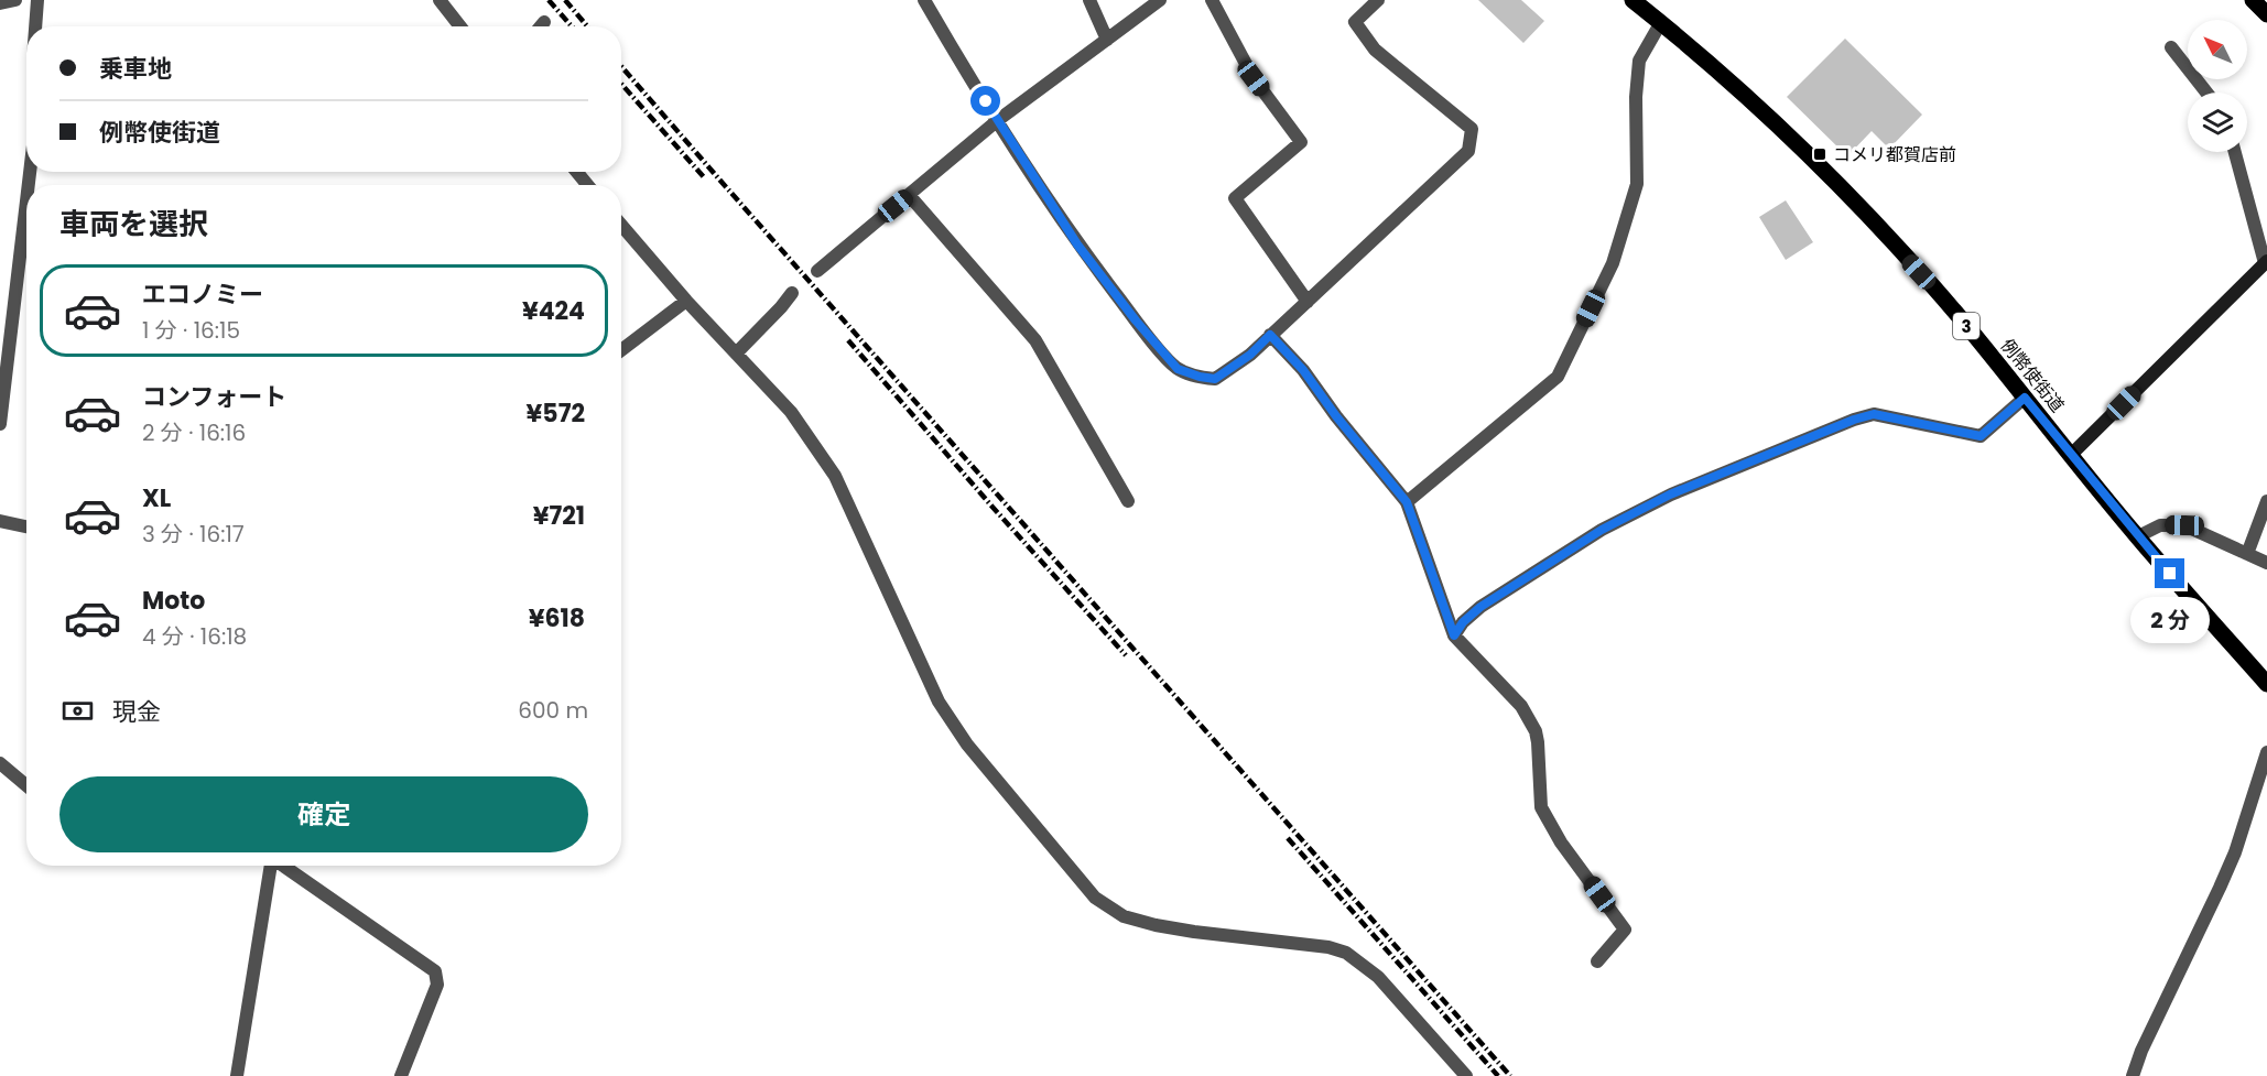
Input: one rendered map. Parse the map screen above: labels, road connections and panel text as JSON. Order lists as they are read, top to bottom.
{
  "streets": {
    "main road": ["3", "例幣使街道"]
  },
  "places": {
    "transit": ["コメリ都賀店前"]
  },
  "north": "top left",
  "page": {
    "banner": ["乗車地", "例幣使街道"],
    "heading": "車両を選択",
    "list": [
      {
        "name": "エコノミー",
        "note": "1 分 · 16:15",
        "value": "¥424"
      },
      {
        "name": "コンフォート",
        "note": "2 分 · 16:16",
        "value": "¥572"
      },
      {
        "name": "XL",
        "note": "3 分 · 16:17",
        "value": "¥721"
      },
      {
        "name": "Moto",
        "note": "4 分 · 16:18",
        "value": "¥618"
      }
    ],
    "bubble": "2 分",
    "pay": ["現金", "600 m"],
    "buttons": "確定"
  }
}
